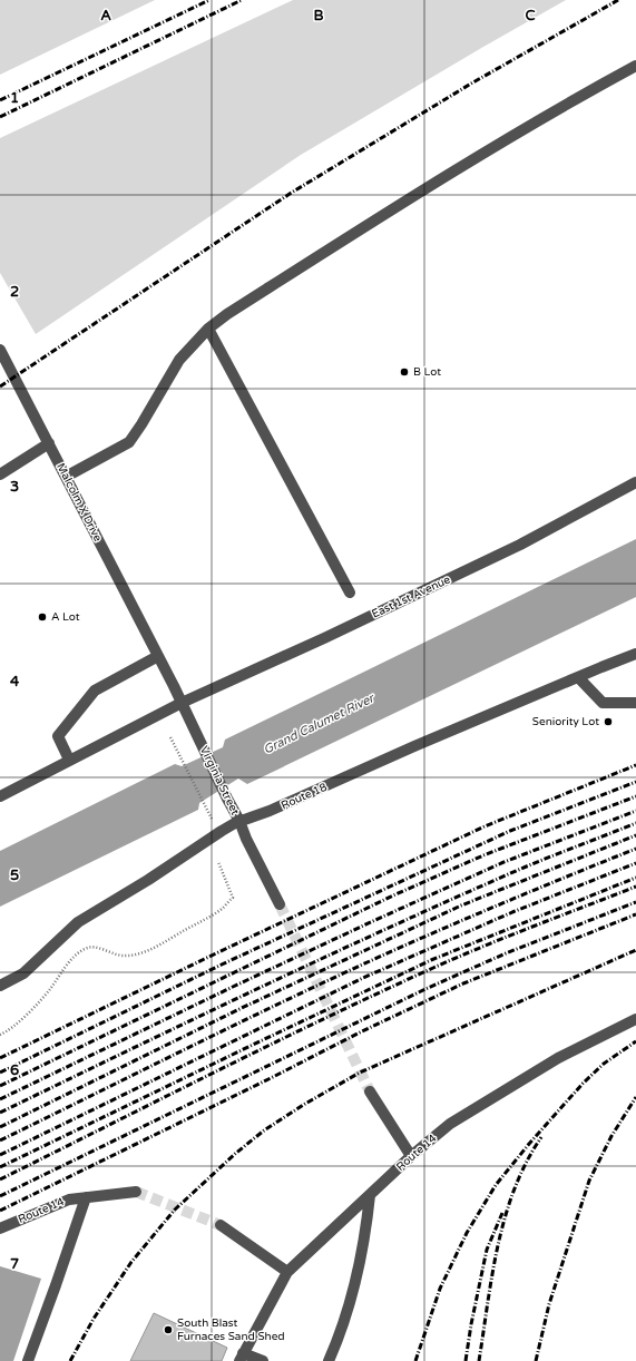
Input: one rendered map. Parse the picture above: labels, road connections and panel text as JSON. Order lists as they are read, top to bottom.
{
  "streets": {
    "street": [
      "Malcolm X Drive",
      "East 1st Avenue",
      "Virginia Street",
      "Route 18",
      "Route 14"
    ]
  },
  "crossings": [
    ["Malcolm X Drive", "Virginia Street"],
    ["East 1st Avenue", "Virginia Street"],
    ["Virginia Street", "Route 18"]
  ],
  "water": ["Grand Calumet River"],
  "places": [
    "B Lot",
    "A Lot",
    "Seniority Lot",
    "South Blast Furnaces Sand Shed"
  ],
  "grid": {
    "columns": ["A", "B", "C"],
    "rows": [
      "1",
      "2",
      "3",
      "4",
      "5",
      "6",
      "7"
    ]
  }
}
